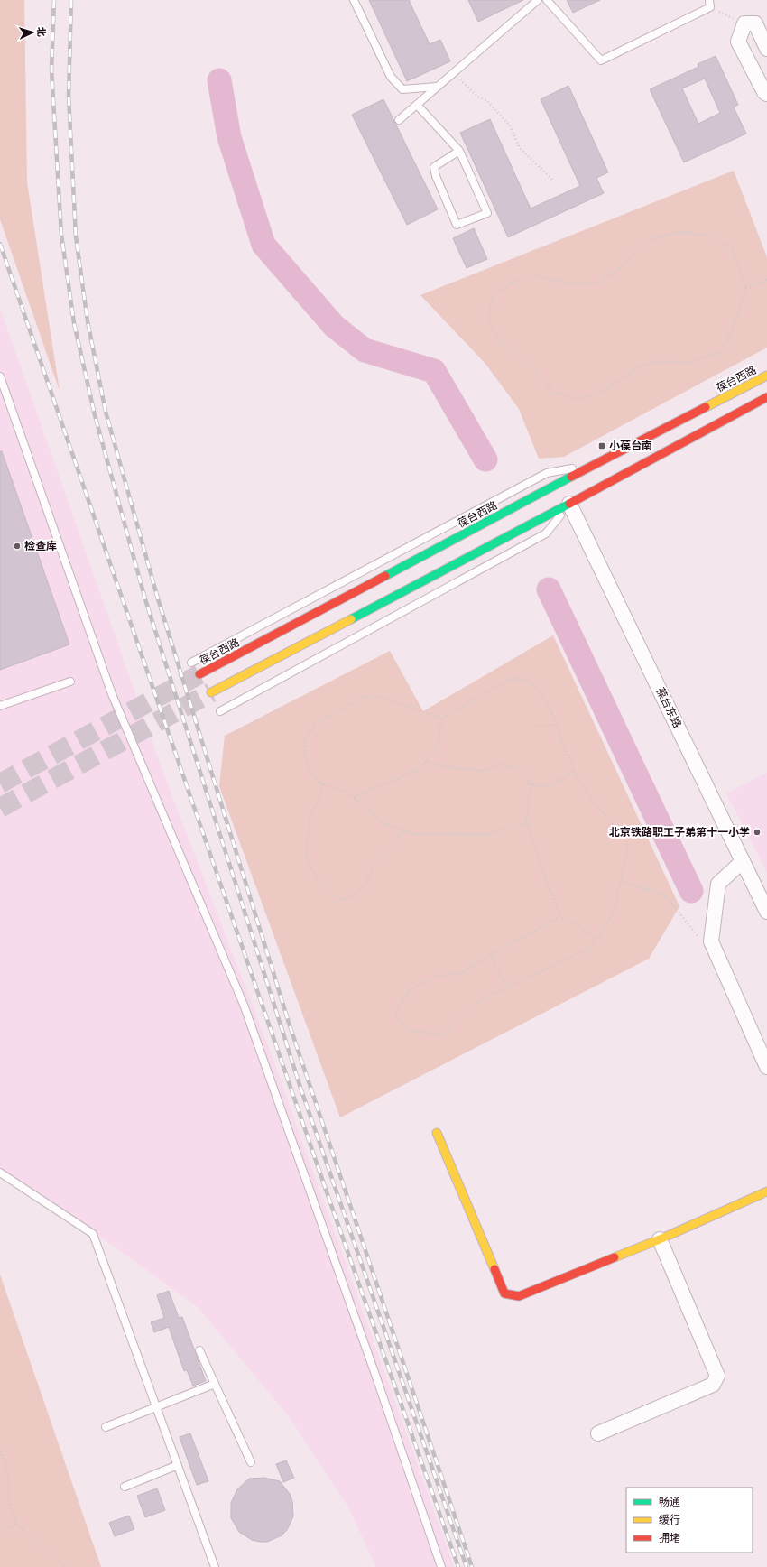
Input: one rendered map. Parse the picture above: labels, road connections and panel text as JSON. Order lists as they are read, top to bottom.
{
  "streets": {
    "street": ["葆台西路", "葆台东路"]
  },
  "places": {
    "transit": ["小葆台南"],
    "other": ["检查库", "北京铁路职工子弟第十一小学"]
  },
  "legend": ["畅通", "缓行", "拥堵"],
  "north": "right"
}
